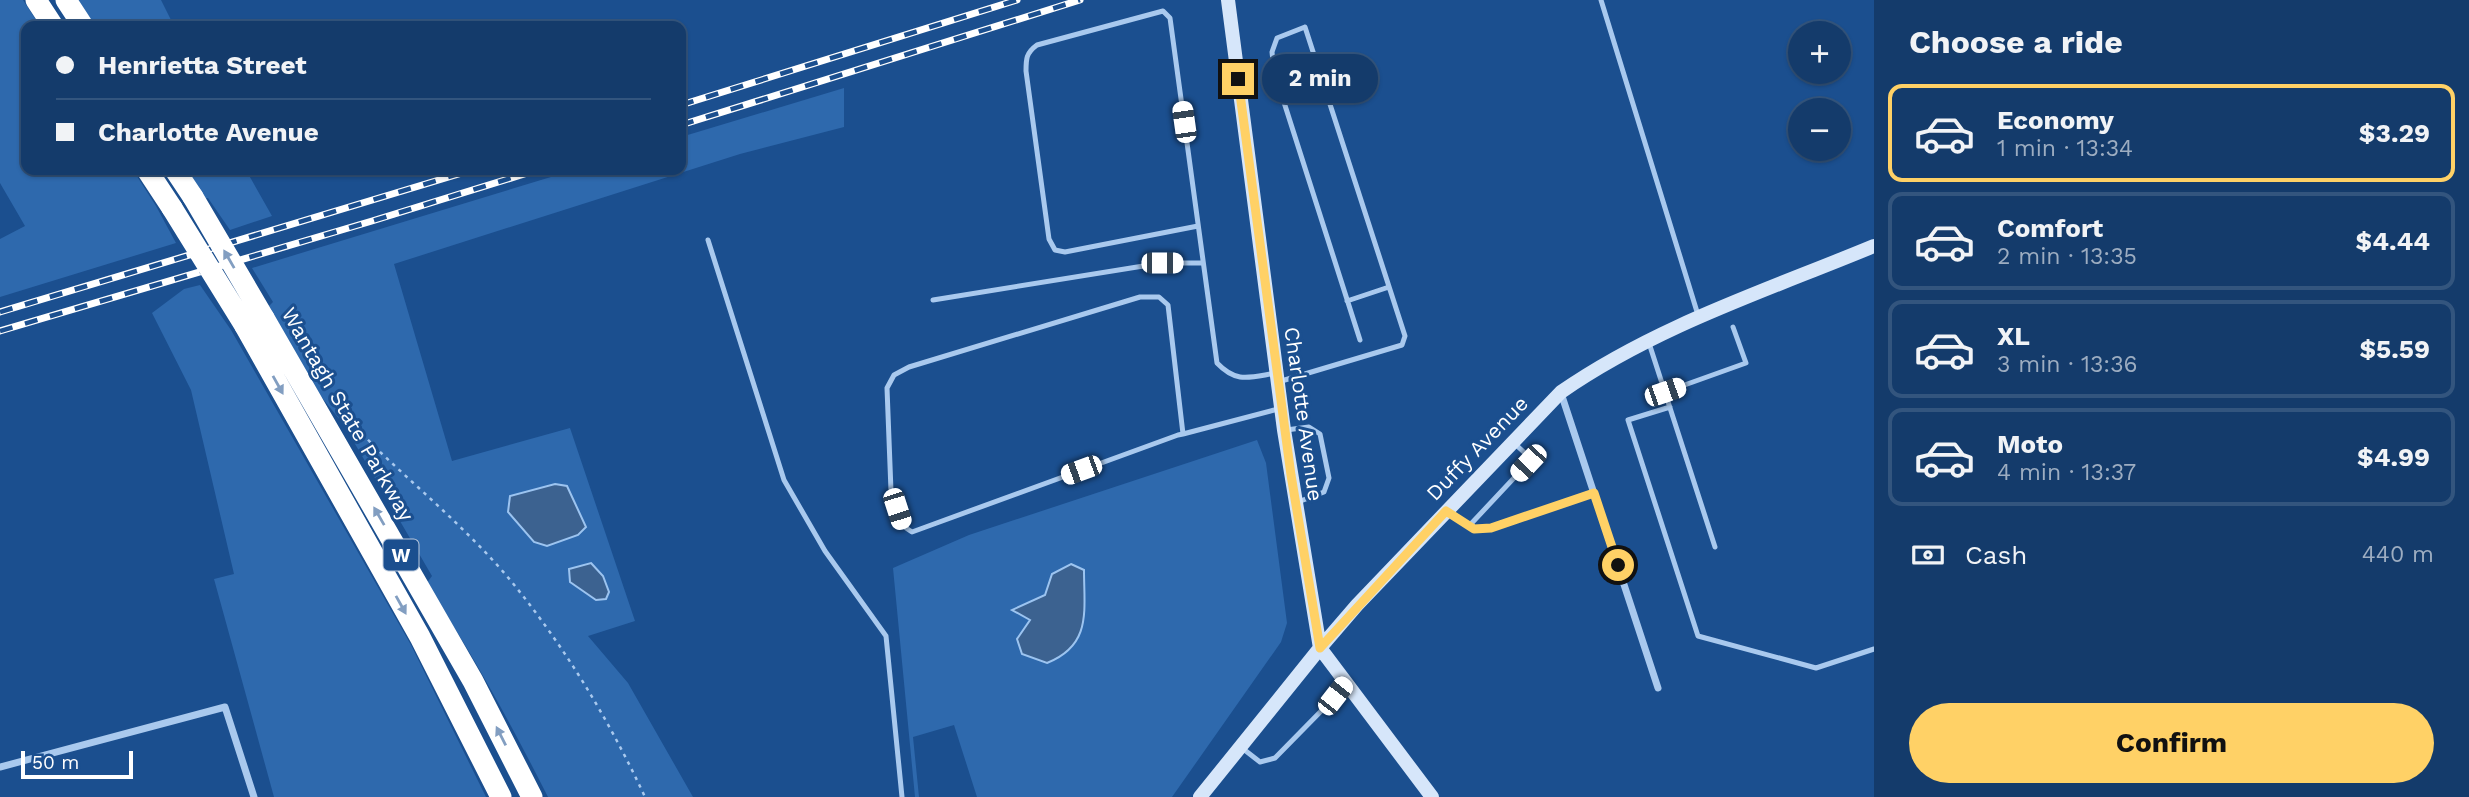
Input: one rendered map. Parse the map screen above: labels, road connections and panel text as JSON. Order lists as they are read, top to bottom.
{
  "streets": {
    "highway": ["Wantagh State Parkway", "W"],
    "street": ["Charlotte Avenue", "Duffy Avenue"]
  },
  "crossings": [
    ["Charlotte Avenue", "Duffy Avenue"]
  ],
  "scale_bar": "50 m",
  "page": {
    "heading": "Choose a ride",
    "map_buttons": ["+", "−"],
    "banner": ["Henrietta Street", "Charlotte Avenue"],
    "bubble": "2 min",
    "list": [
      {
        "name": "Economy",
        "note": "1 min · 13:34",
        "value": "$3.29"
      },
      {
        "name": "Comfort",
        "note": "2 min · 13:35",
        "value": "$4.44"
      },
      {
        "name": "XL",
        "note": "3 min · 13:36",
        "value": "$5.59"
      },
      {
        "name": "Moto",
        "note": "4 min · 13:37",
        "value": "$4.99"
      }
    ],
    "pay": ["Cash", "440 m"],
    "buttons": "Confirm",
    "scale": "50 m"
  }
}
